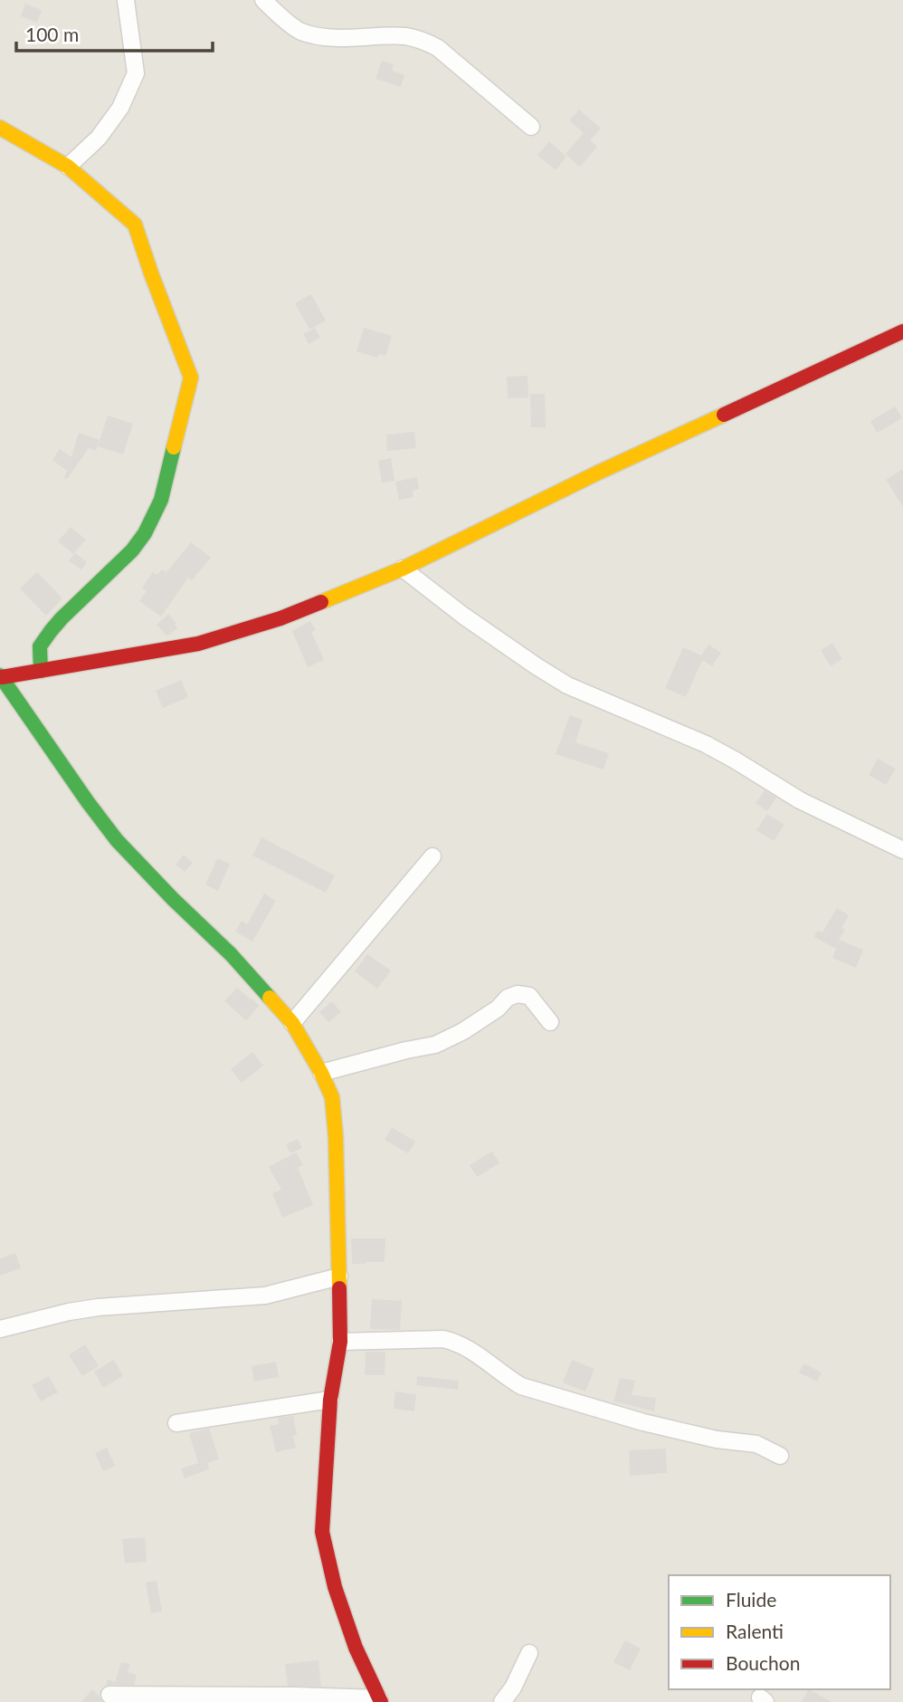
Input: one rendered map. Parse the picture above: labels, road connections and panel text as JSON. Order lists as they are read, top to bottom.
{
  "legend": ["Fluide", "Ralenti", "Bouchon"],
  "scale_bar": "100 m"
}
